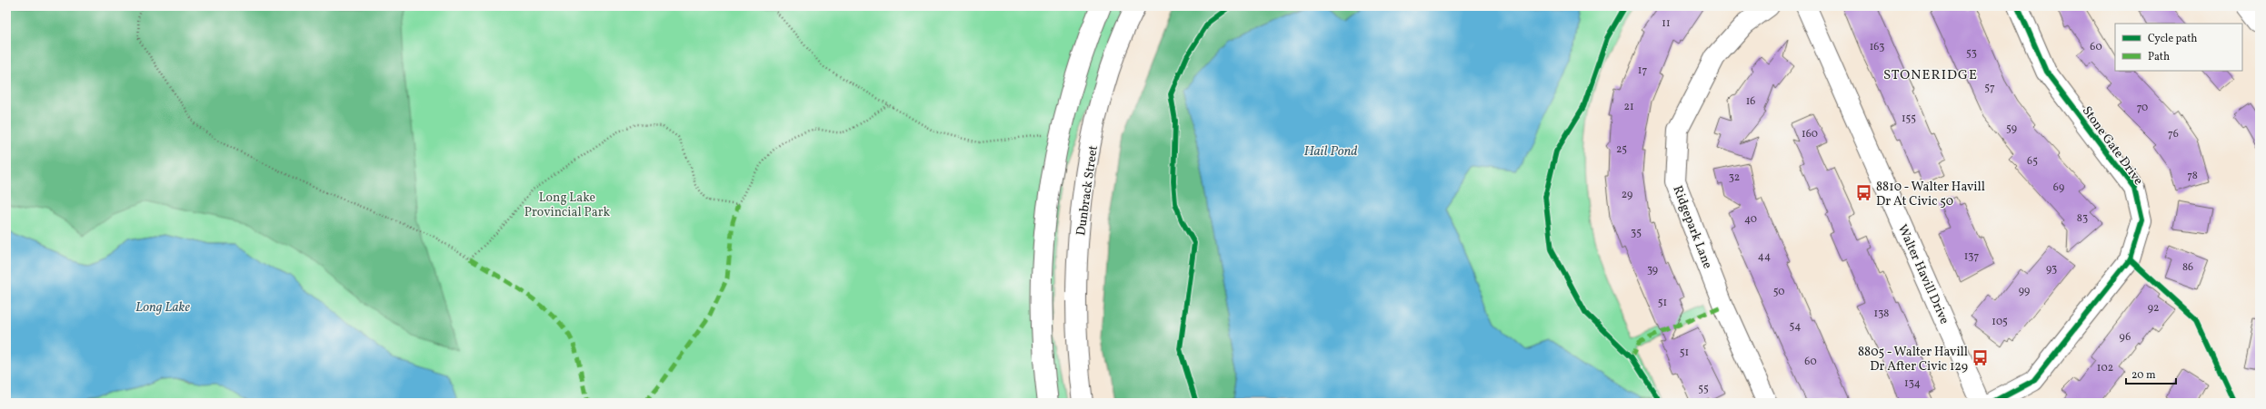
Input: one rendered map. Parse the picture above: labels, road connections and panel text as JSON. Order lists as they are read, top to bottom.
{
  "streets": {
    "street": [
      "Stone Gate Drive",
      "Dunbrack Street",
      "Ridgepark Lane",
      "Walter Havill Drive"
    ]
  },
  "districts": ["STONERIDGE"],
  "water": ["Hail Pond", "Long Lake"],
  "parks": ["Long Lake Provincial Park"],
  "places": {
    "bus stop": ["8810 - Walter Havill Dr At Civic 50", "8805 - Walter Havill Dr After Civic 129"]
  },
  "house_numbers": [
    "11",
    "163",
    "60",
    "53",
    "17",
    "57",
    "16",
    "21",
    "70",
    "155",
    "59",
    "160",
    "76",
    "25",
    "65",
    "78",
    "32",
    "69",
    "29",
    "83",
    "40",
    "35",
    "44",
    "137",
    "86",
    "93",
    "39",
    "99",
    "50",
    "51",
    "92",
    "138",
    "105",
    "54",
    "96",
    "51",
    "60",
    "102",
    "134",
    "55"
  ],
  "legend": ["Cycle path", "Path"],
  "scale_bar": "20 m"
}
